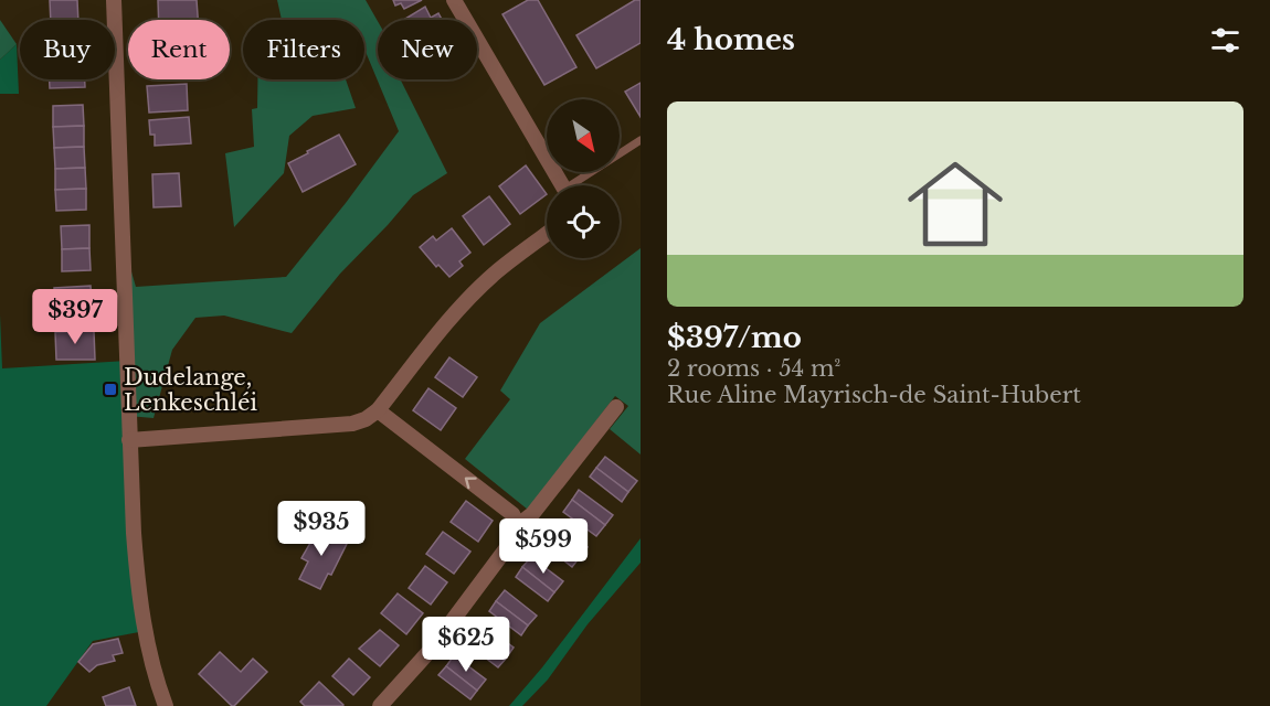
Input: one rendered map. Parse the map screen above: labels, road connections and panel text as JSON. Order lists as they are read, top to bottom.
{
  "places": {
    "transit": ["Dudelange, Lenkeschléi"]
  },
  "north": "bottom right",
  "page": {
    "heading": "4 homes",
    "chip": [
      "Buy",
      "Rent",
      "Filters",
      "New"
    ],
    "list": [
      {
        "name": "$397/mo",
        "note": "2 rooms · 54 m² · Rue Aline Mayrisch-de Saint-Hubert"
      }
    ],
    "price": [
      "$397",
      "$935",
      "$599",
      "$625"
    ]
  }
}
